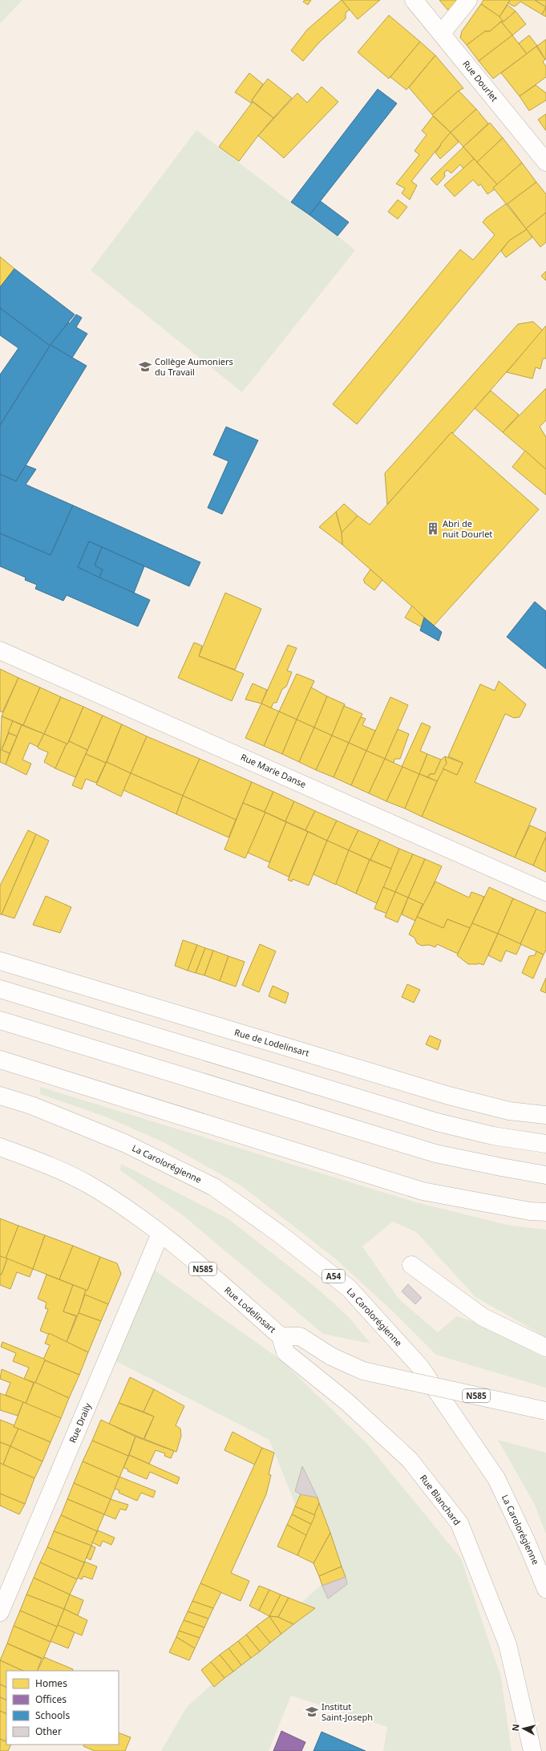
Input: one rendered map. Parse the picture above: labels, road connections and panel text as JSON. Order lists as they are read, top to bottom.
{
  "streets": {
    "main road": [
      "Rue Dourlet",
      "Rue Marie Danse",
      "Rue de Lodelinsart",
      "La Carolorégienne",
      "N585",
      "A54",
      "Rue Lodelinsart",
      "Rue Draily",
      "Rue Blanchard"
    ]
  },
  "crossings": [
    ["Rue Lodelinsart", "Rue Draily"],
    ["Rue Lodelinsart", "Rue Blanchard"]
  ],
  "places": {
    "school or university": ["Collège Aumoniers du Travail", "Institut Saint-Joseph"],
    "building": ["Abri de nuit Dourlet"]
  },
  "legend": [
    "Homes",
    "Offices",
    "Schools",
    "Other"
  ],
  "north": "left"
}
